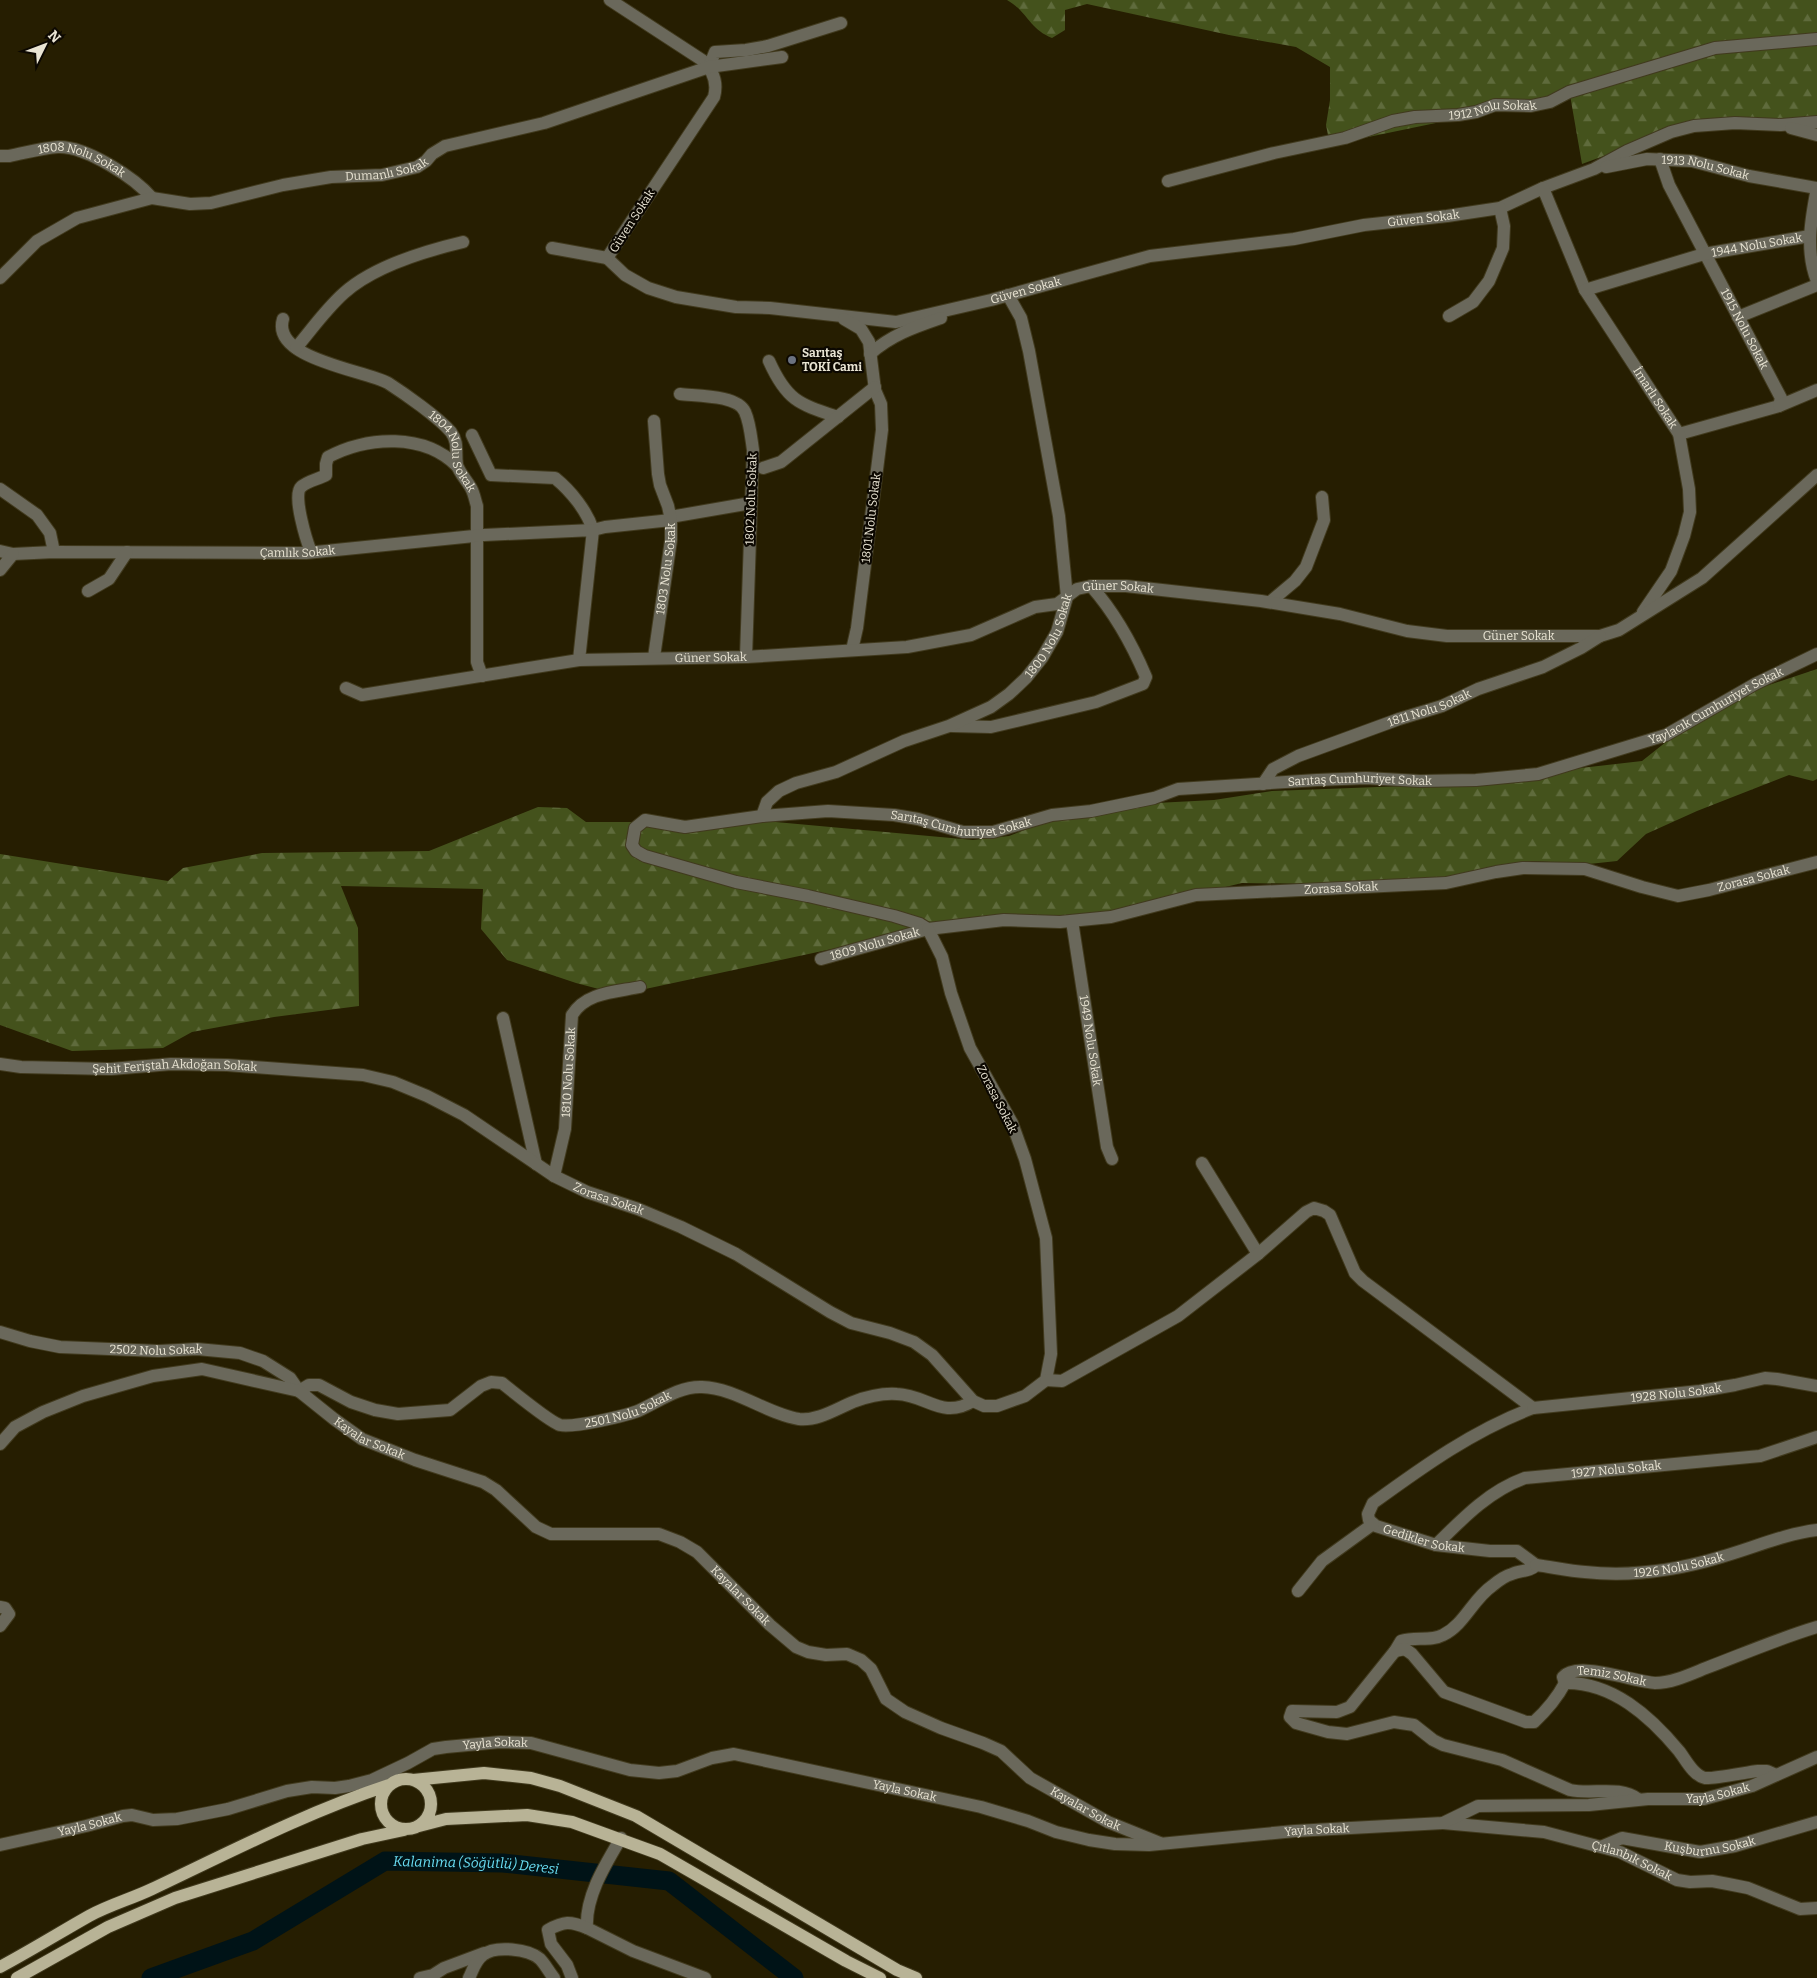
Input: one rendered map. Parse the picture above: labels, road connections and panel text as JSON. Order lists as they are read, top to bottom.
{
  "streets": {
    "street": [
      "1912 Nolu Sokak",
      "1808 Nolu Sokak",
      "Dumanlı Sokak",
      "1913 Nolu Sokak",
      "Güven Sokak",
      "1944 Nolu Sokak",
      "1915 Nolu Sokak",
      "İmarlı Sokak",
      "1804 Nolu Sokak",
      "1802 Nolu Sokak",
      "1801 Nolu Sokak",
      "Çamlık Sokak",
      "1803 Nolu Sokak",
      "Güner Sokak",
      "1800 Nolu Sokak",
      "Yaylacık Cumhuriyet Sokak",
      "1811 Nolu Sokak",
      "Sarıtaş Cumhuriyet Sokak",
      "Zorasa Sokak",
      "1809 Nolu Sokak",
      "1949 Nolu Sokak",
      "Şehit Feriştah Akdoğan Sokak",
      "1810 Nolu Sokak",
      "2502 Nolu Sokak",
      "1928 Nolu Sokak",
      "2501 Nolu Sokak",
      "Kayalar Sokak",
      "1927 Nolu Sokak",
      "Gedikler Sokak",
      "1926 Nolu Sokak",
      "Temiz Sokak",
      "Yayla Sokak",
      "Kuşburnu Sokak",
      "Çıtlanbık Sokak"
    ]
  },
  "crossings": [
    ["1808 Nolu Sokak", "Dumanlı Sokak"],
    ["Dumanlı Sokak", "Güven Sokak"],
    ["1913 Nolu Sokak", "Güven Sokak"],
    ["1913 Nolu Sokak", "1915 Nolu Sokak"],
    ["Güven Sokak", "İmarlı Sokak"],
    ["Güven Sokak", "1801 Nolu Sokak"],
    ["Güven Sokak", "1800 Nolu Sokak"],
    ["1944 Nolu Sokak", "1915 Nolu Sokak"],
    ["1944 Nolu Sokak", "İmarlı Sokak"],
    ["İmarlı Sokak", "Güner Sokak"],
    ["1804 Nolu Sokak", "Çamlık Sokak"],
    ["1804 Nolu Sokak", "Güner Sokak"],
    ["1802 Nolu Sokak", "Çamlık Sokak"],
    ["1802 Nolu Sokak", "Güner Sokak"],
    ["1801 Nolu Sokak", "Güner Sokak"],
    ["Çamlık Sokak", "1803 Nolu Sokak"],
    ["1803 Nolu Sokak", "Güner Sokak"],
    ["Güner Sokak", "1800 Nolu Sokak"],
    ["Güner Sokak", "1811 Nolu Sokak"],
    ["1800 Nolu Sokak", "Sarıtaş Cumhuriyet Sokak"],
    ["Yaylacık Cumhuriyet Sokak", "Sarıtaş Cumhuriyet Sokak"],
    ["1811 Nolu Sokak", "Sarıtaş Cumhuriyet Sokak"],
    ["Sarıtaş Cumhuriyet Sokak", "Zorasa Sokak"],
    ["Sarıtaş Cumhuriyet Sokak", "1809 Nolu Sokak"],
    ["Zorasa Sokak", "1809 Nolu Sokak"],
    ["Zorasa Sokak", "1949 Nolu Sokak"],
    ["Zorasa Sokak", "Şehit Feriştah Akdoğan Sokak"],
    ["Zorasa Sokak", "1810 Nolu Sokak"],
    ["Zorasa Sokak", "2501 Nolu Sokak"],
    ["2502 Nolu Sokak", "2501 Nolu Sokak"],
    ["2502 Nolu Sokak", "Kayalar Sokak"],
    ["1928 Nolu Sokak", "Gedikler Sokak"],
    ["2501 Nolu Sokak", "Kayalar Sokak"],
    ["Kayalar Sokak", "Yayla Sokak"],
    ["1927 Nolu Sokak", "Gedikler Sokak"],
    ["Gedikler Sokak", "1926 Nolu Sokak"],
    ["Temiz Sokak", "Yayla Sokak"],
    ["Yayla Sokak", "Çıtlanbık Sokak"],
    ["Kuşburnu Sokak", "Çıtlanbık Sokak"]
  ],
  "water": ["Kalanima (Söğütlü) Deresi"],
  "places": ["Sarıtaş TOKİ Cami"],
  "north": "top right"
}
